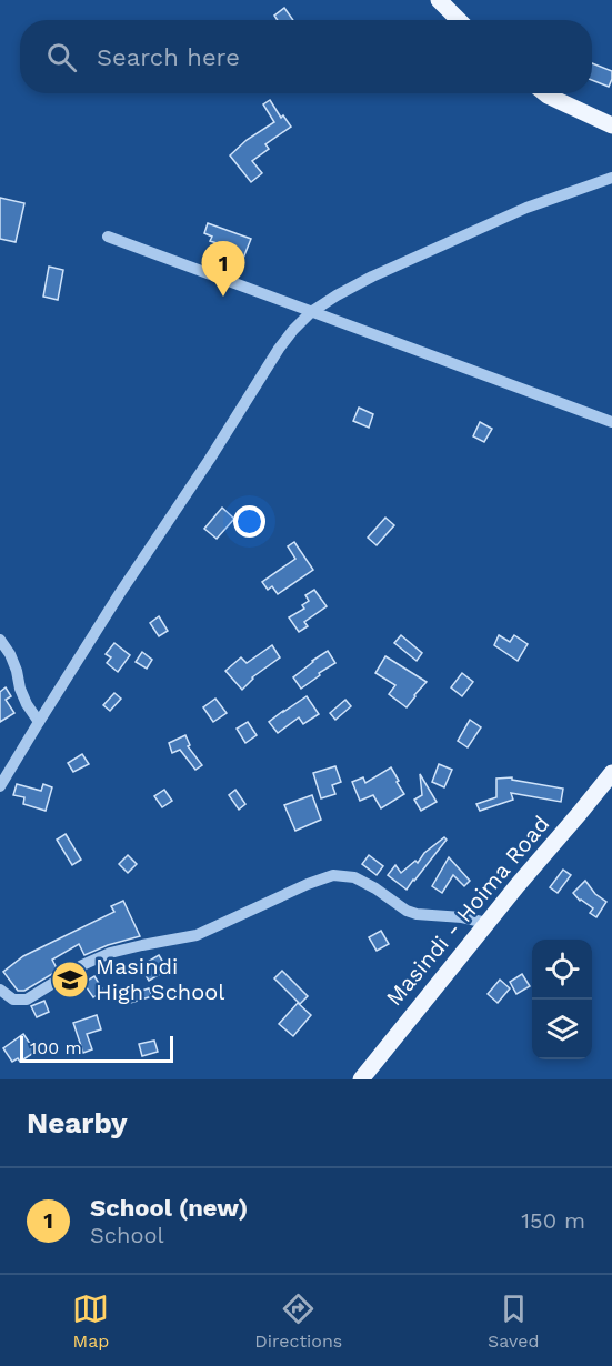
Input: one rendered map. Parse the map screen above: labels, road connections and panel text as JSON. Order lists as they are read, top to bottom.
{
  "streets": {
    "main road": ["Masindi - Hoima Road"]
  },
  "places": {
    "school or university": ["Masindi High School"]
  },
  "scale_bar": "100 m",
  "page": {
    "search": "Search here",
    "pins": "1",
    "scale": "100 m",
    "heading": "Nearby",
    "list": [
      {
        "mark": "1",
        "name": "School (new)",
        "note": "School",
        "value": "150 m"
      }
    ],
    "nav": ["Map", "Directions", "Saved"]
  }
}
